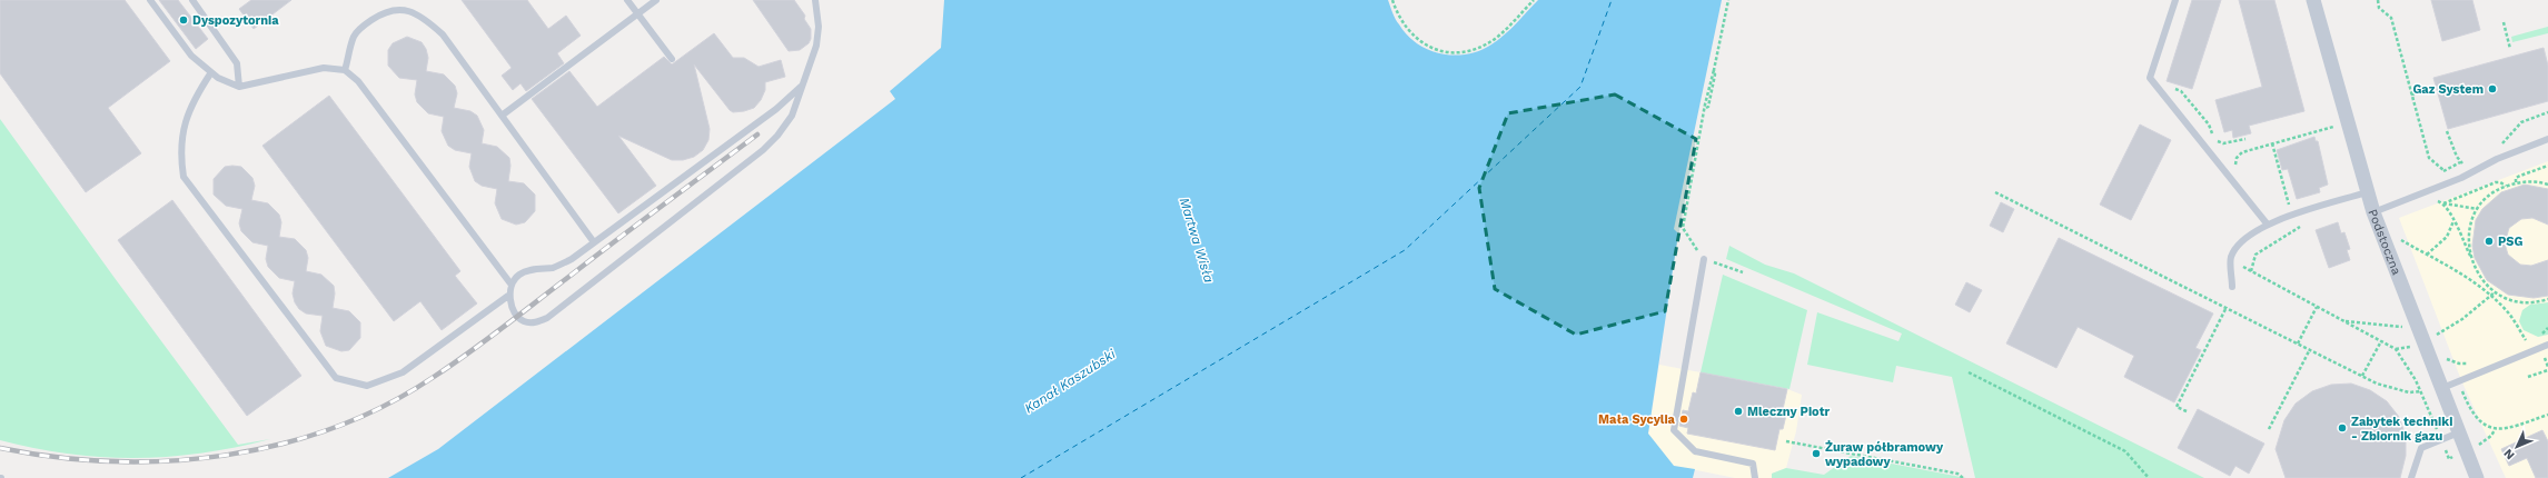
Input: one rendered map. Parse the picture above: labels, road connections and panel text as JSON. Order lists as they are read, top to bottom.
{
  "streets": {
    "street": ["Podstoczna"]
  },
  "water": ["Martwa Wisła", "Kanał Kaszubski"],
  "places": [
    "Dyspozytornia",
    "Gaz System",
    "PSG",
    "Mleczny Piotr",
    "Mała Sycylia",
    "Zabytek techniki - Zbiornik gazu",
    "Żuraw półbramowy wypadowy"
  ],
  "north": "bottom left"
}
